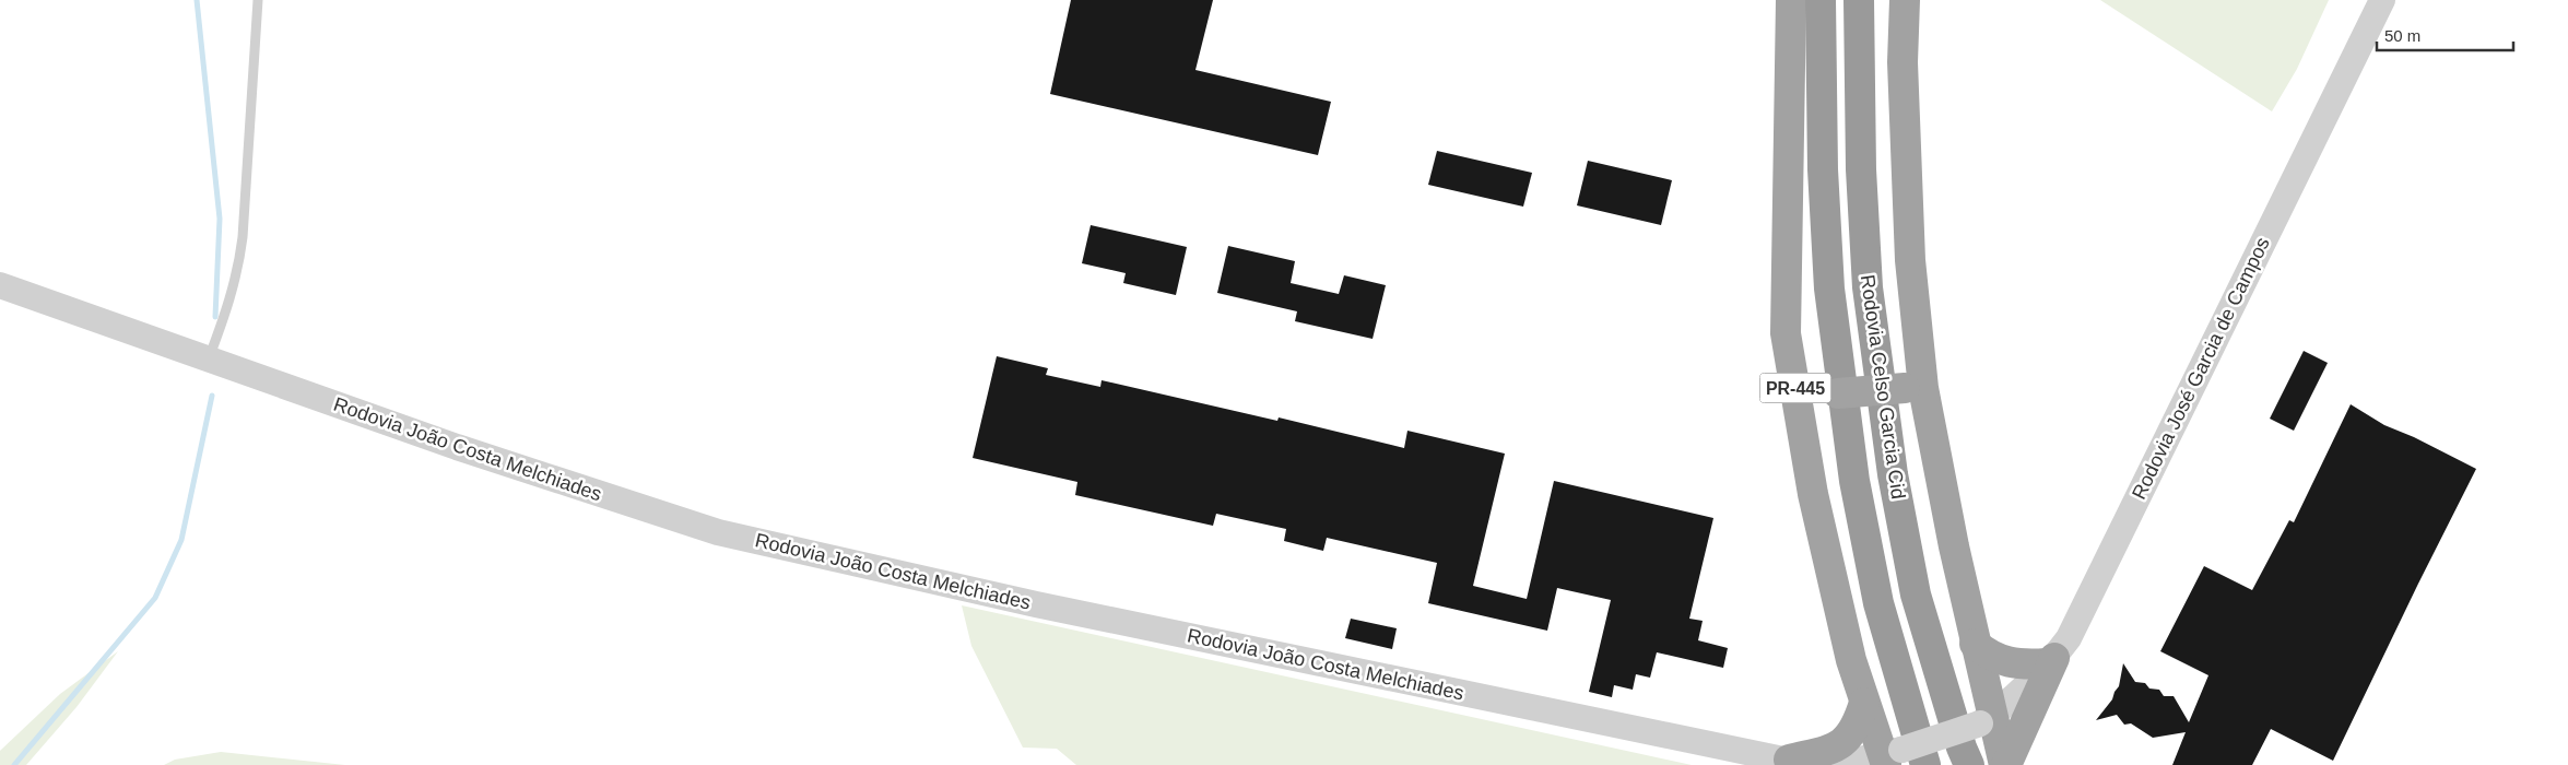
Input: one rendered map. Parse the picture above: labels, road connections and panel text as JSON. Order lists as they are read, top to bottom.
{
  "streets": {
    "highway": ["Rodovia Celso Garcia Cid", "PR-445"],
    "street": ["Rodovia José Garcia de Campos", "Rodovia João Costa Melchiades"]
  },
  "crossings": [
    ["Rodovia José Garcia de Campos", "Rodovia Celso Garcia Cid"],
    ["Rodovia Celso Garcia Cid", "PR-445"]
  ],
  "scale_bar": "50 m"
}
